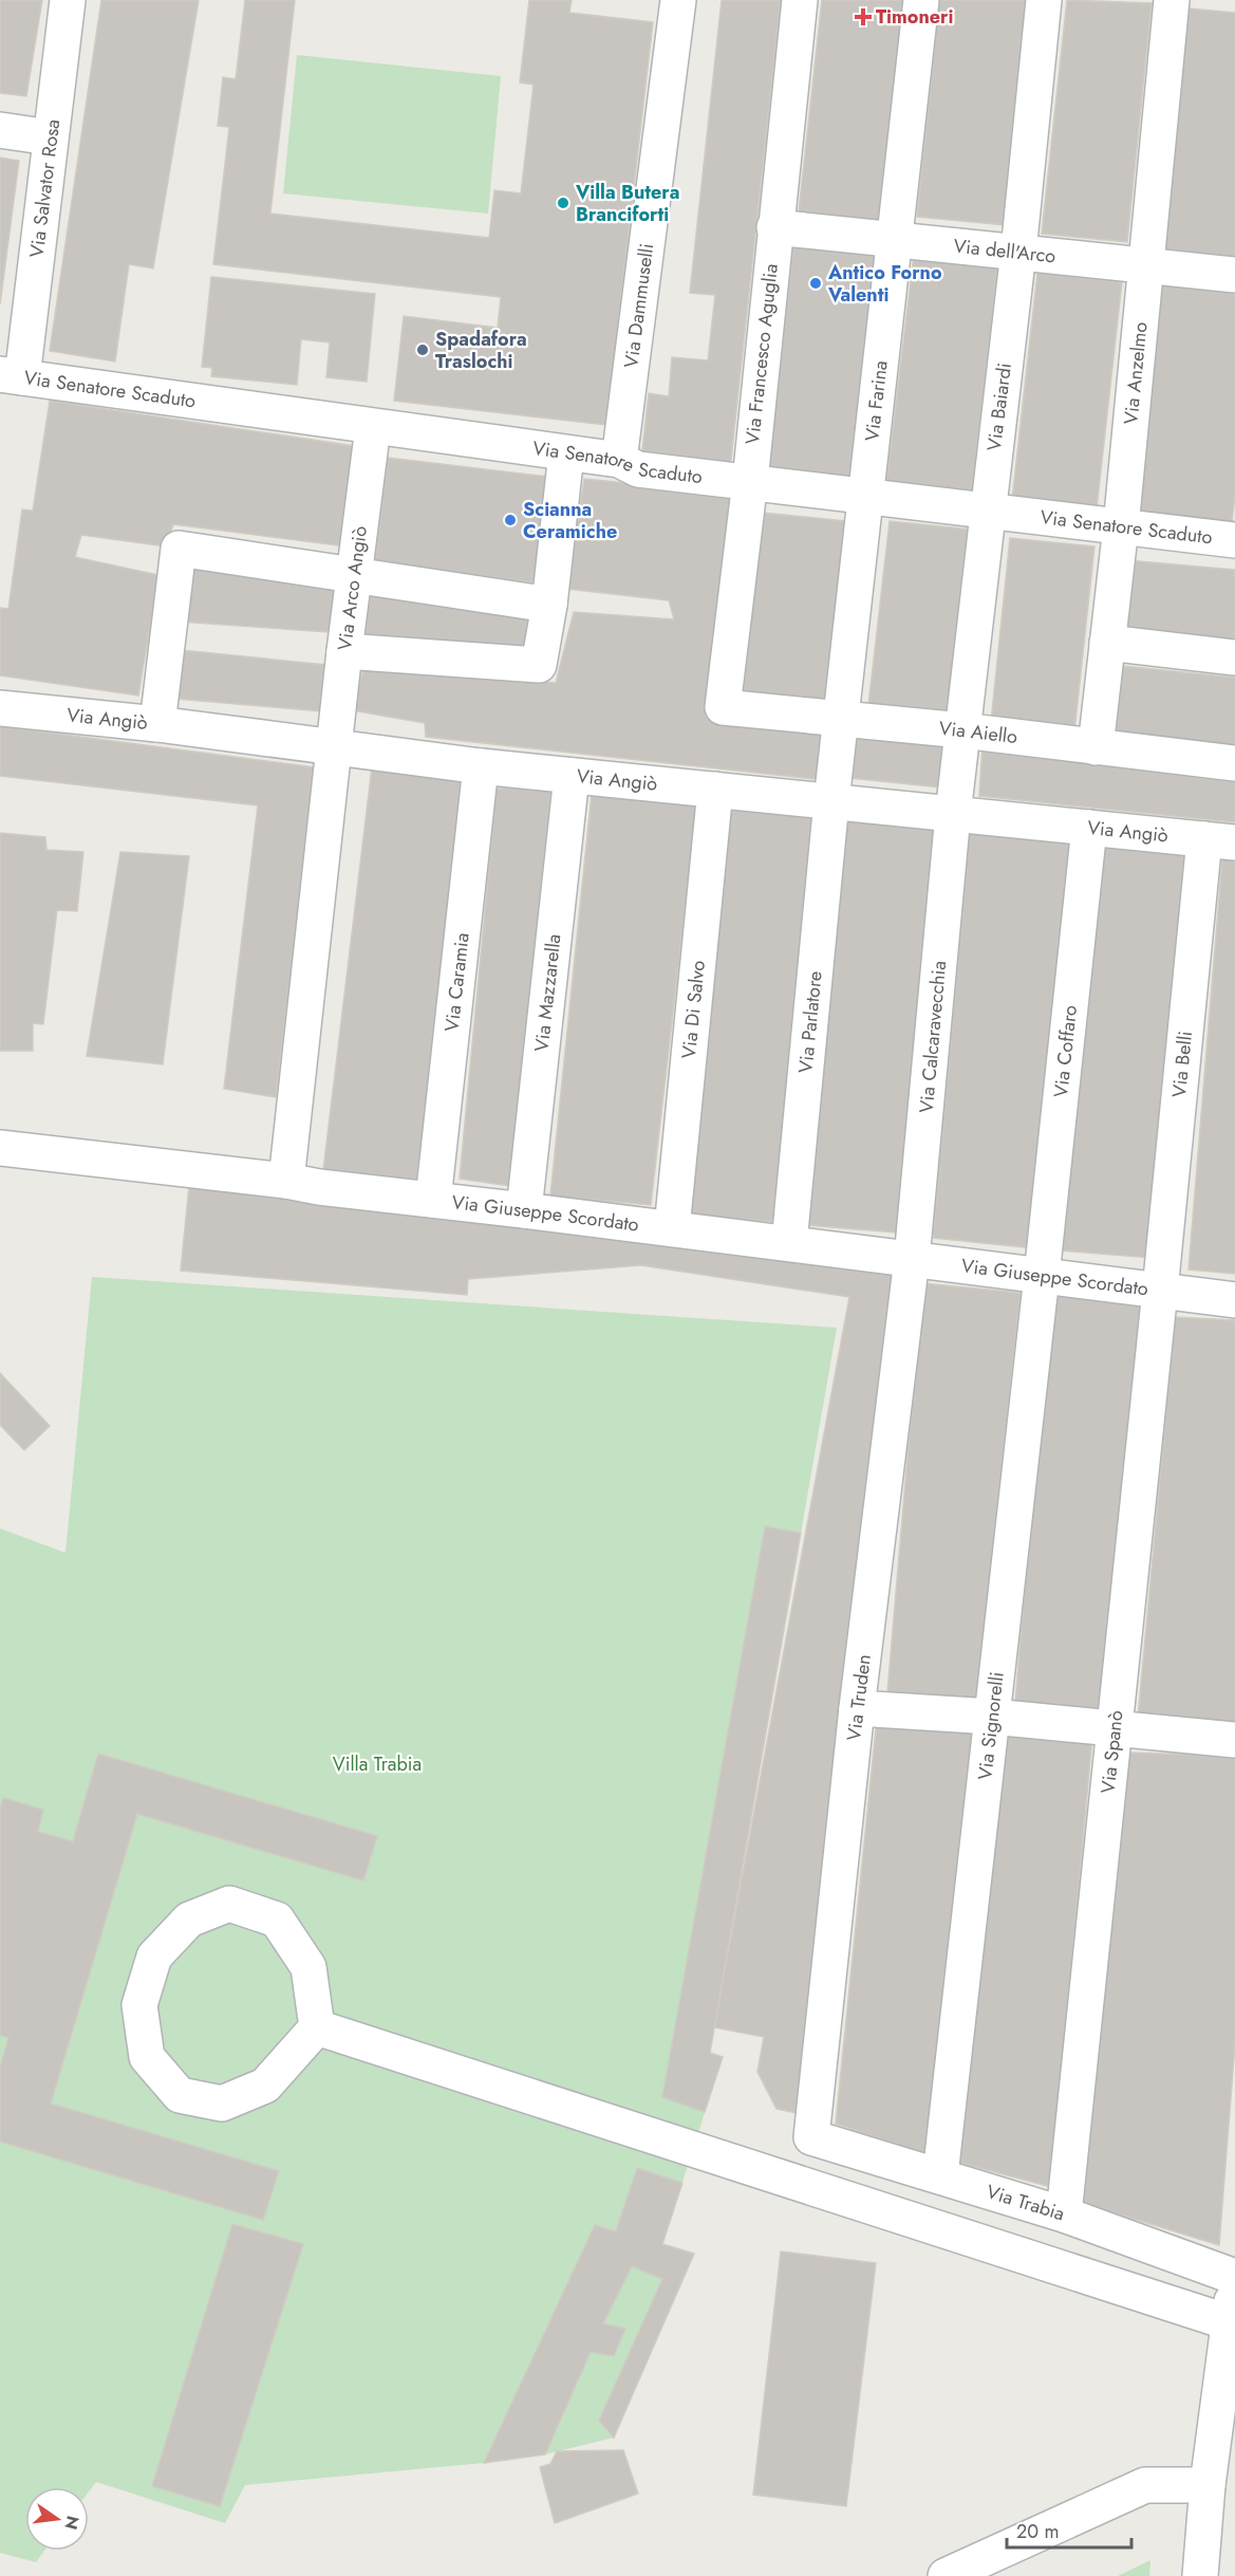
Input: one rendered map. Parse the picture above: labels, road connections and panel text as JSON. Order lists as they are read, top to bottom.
{
  "streets": {
    "street": [
      "Via Salvator Rosa",
      "Via dell'Arco",
      "Via Dammuselli",
      "Via Francesco Aguglia",
      "Via Anzelmo",
      "Via Senatore Scaduto",
      "Via Farina",
      "Via Baiardi",
      "Via Arco Angiò",
      "Via Angiò",
      "Via Aiello",
      "Via Caramia",
      "Via Mazzarella",
      "Via Di Salvo",
      "Via Parlatore",
      "Via Calcaravecchia",
      "Via Coffaro",
      "Via Belli",
      "Via Giuseppe Scordato",
      "Via Truden",
      "Via Signorelli",
      "Via Spanò",
      "Via Trabia"
    ]
  },
  "crossings": [
    ["Via Salvator Rosa", "Via Senatore Scaduto"],
    ["Via dell'Arco", "Via Francesco Aguglia"],
    ["Via dell'Arco", "Via Anzelmo"],
    ["Via dell'Arco", "Via Farina"],
    ["Via dell'Arco", "Via Baiardi"],
    ["Via Dammuselli", "Via Senatore Scaduto"],
    ["Via Francesco Aguglia", "Via Senatore Scaduto"],
    ["Via Francesco Aguglia", "Via Aiello"],
    ["Via Anzelmo", "Via Senatore Scaduto"],
    ["Via Anzelmo", "Via Aiello"],
    ["Via Senatore Scaduto", "Via Farina"],
    ["Via Senatore Scaduto", "Via Baiardi"],
    ["Via Senatore Scaduto", "Via Arco Angiò"],
    ["Via Farina", "Via Angiò"],
    ["Via Farina", "Via Aiello"],
    ["Via Farina", "Via Parlatore"],
    ["Via Baiardi", "Via Angiò"],
    ["Via Baiardi", "Via Aiello"],
    ["Via Baiardi", "Via Calcaravecchia"],
    ["Via Arco Angiò", "Via Angiò"],
    ["Via Angiò", "Via Caramia"],
    ["Via Angiò", "Via Mazzarella"],
    ["Via Angiò", "Via Di Salvo"],
    ["Via Angiò", "Via Parlatore"],
    ["Via Angiò", "Via Calcaravecchia"],
    ["Via Angiò", "Via Coffaro"],
    ["Via Angiò", "Via Belli"],
    ["Via Caramia", "Via Giuseppe Scordato"],
    ["Via Mazzarella", "Via Giuseppe Scordato"],
    ["Via Di Salvo", "Via Giuseppe Scordato"],
    ["Via Parlatore", "Via Giuseppe Scordato"],
    ["Via Calcaravecchia", "Via Giuseppe Scordato"],
    ["Via Calcaravecchia", "Via Truden"],
    ["Via Coffaro", "Via Giuseppe Scordato"],
    ["Via Coffaro", "Via Signorelli"],
    ["Via Belli", "Via Giuseppe Scordato"],
    ["Via Belli", "Via Spanò"],
    ["Via Giuseppe Scordato", "Via Truden"],
    ["Via Giuseppe Scordato", "Via Signorelli"],
    ["Via Giuseppe Scordato", "Via Spanò"],
    ["Via Truden", "Via Trabia"],
    ["Via Signorelli", "Via Trabia"],
    ["Via Spanò", "Via Trabia"]
  ],
  "parks": ["Villa Trabia"],
  "places": {
    "health": ["Timoneri"],
    "other": [
      "Villa Butera Branciforti",
      "Antico Forno Valenti",
      "Spadafora Traslochi",
      "Scianna Ceramiche"
    ]
  },
  "scale_bar": "20 m",
  "north": "right"
}
